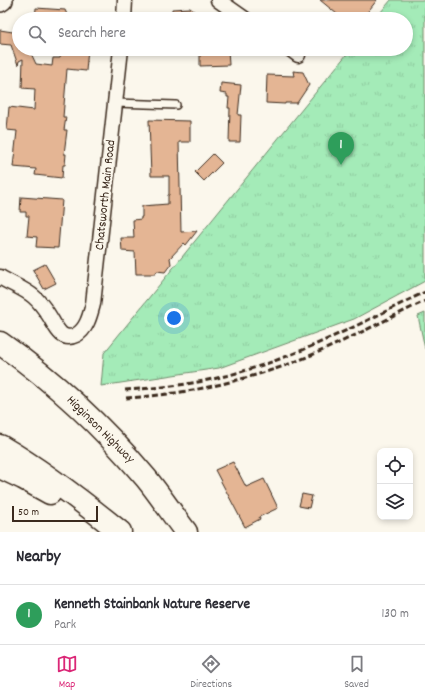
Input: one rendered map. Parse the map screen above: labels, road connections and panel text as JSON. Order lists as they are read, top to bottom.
{
  "streets": {
    "highway": ["Higginson Highway"],
    "street": ["Chatsworth Main Road"]
  },
  "scale_bar": "50 m",
  "page": {
    "search": "Search here",
    "pins": "1",
    "scale": "50 m",
    "heading": "Nearby",
    "list": [
      {
        "mark": "1",
        "name": "Kenneth Stainbank Nature Reserve",
        "note": "Park",
        "value": "130 m"
      }
    ],
    "nav": ["Map", "Directions", "Saved"]
  }
}
